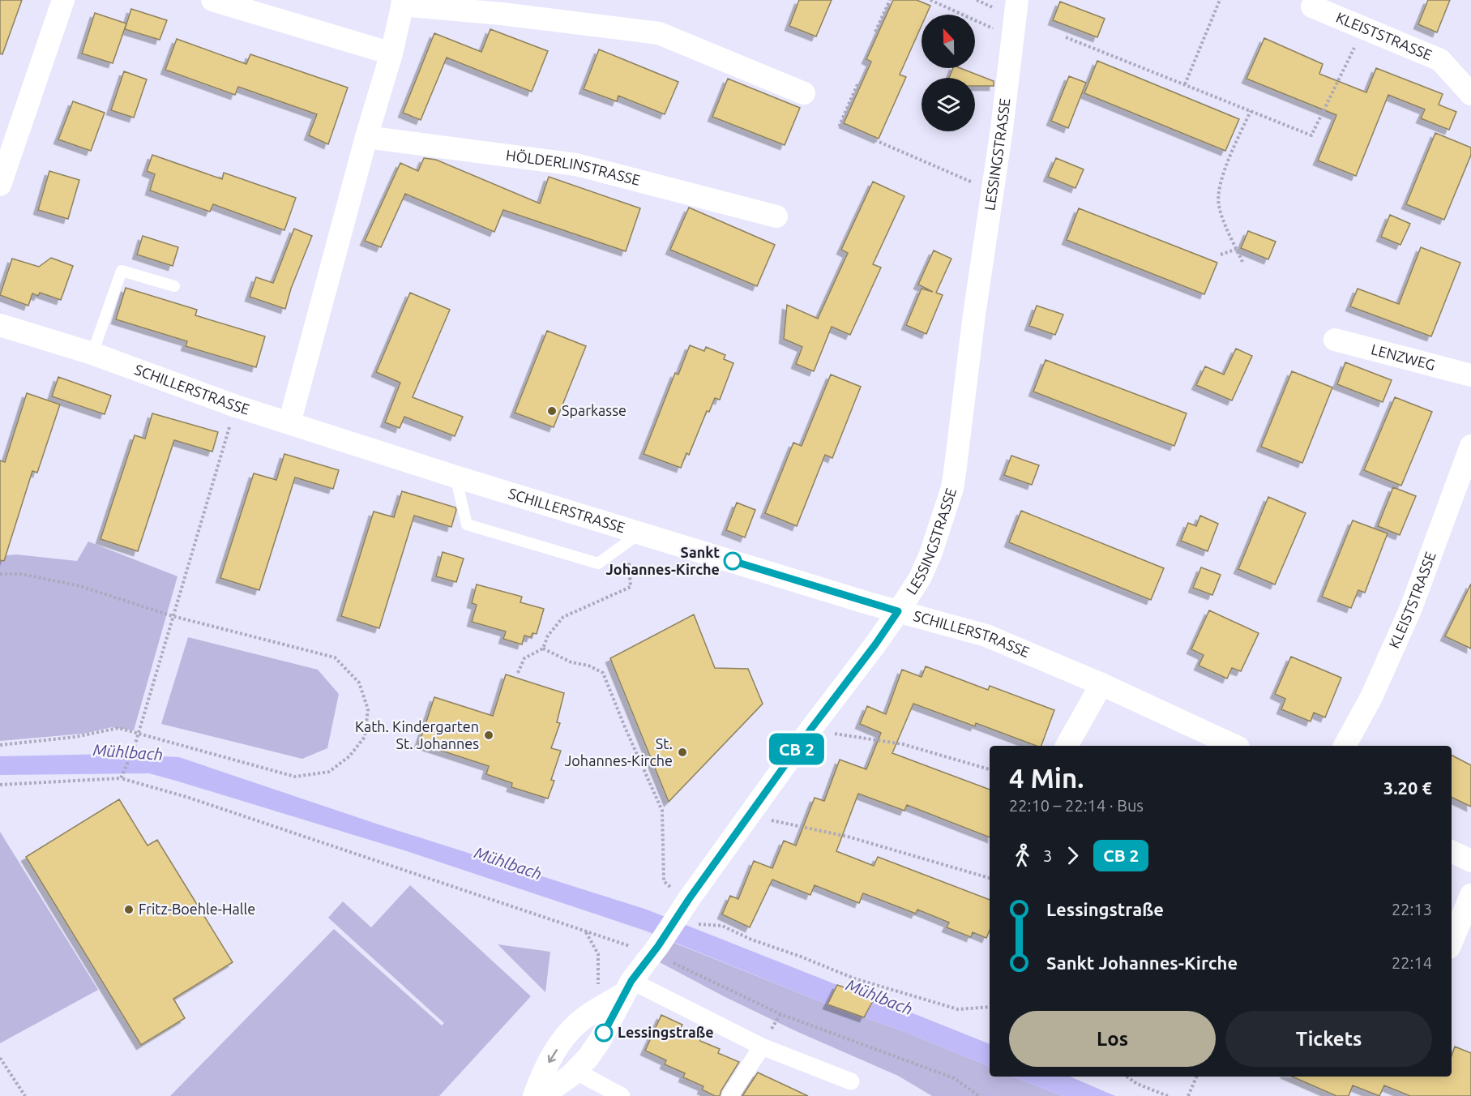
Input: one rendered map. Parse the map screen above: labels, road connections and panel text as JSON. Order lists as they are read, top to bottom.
{
  "streets": {
    "street": [
      "KLEISTSTRASSE",
      "LESSINGSTRASSE",
      "HÖLDERLINSTRASSE",
      "LENZWEG",
      "SCHILLERSTRASSE"
    ]
  },
  "crossings": [
    ["LESSINGSTRASSE", "SCHILLERSTRASSE"]
  ],
  "water": ["Mühlbach"],
  "places": [
    "Sparkasse",
    "Sankt Johannes-Kirche",
    "Kath. Kindergarten St. Johannes",
    "St. Johannes-Kirche",
    "Fritz-Boehle-Halle",
    "Lessingstraße"
  ],
  "north": "top",
  "page": {
    "on_map": "CB 2",
    "heading": ["4 Min.", "22:10 – 22:14 · Bus", "3.20 €"],
    "legs": ["3", "CB 2"],
    "list": [
      {
        "name": "Lessingstraße",
        "value": "22:13"
      },
      {
        "name": "Sankt Johannes-Kirche",
        "value": "22:14"
      }
    ],
    "buttons": ["Los", "Tickets"]
  }
}
